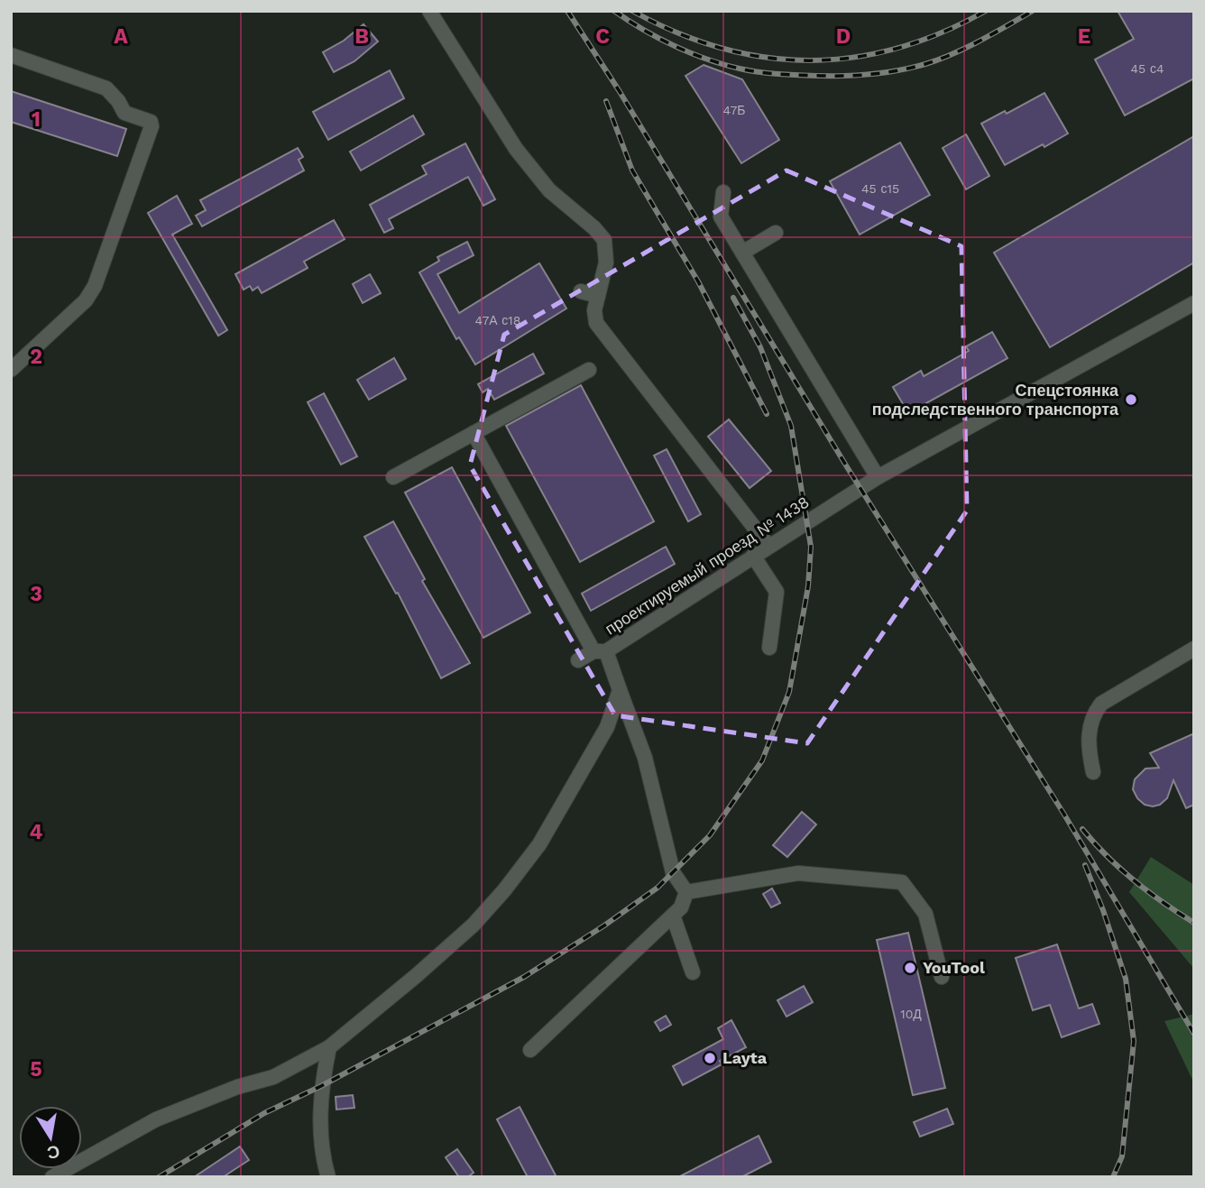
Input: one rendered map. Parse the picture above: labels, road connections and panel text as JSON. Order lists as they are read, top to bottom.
{
  "streets": {
    "street": ["проектируемый проезд № 1438"]
  },
  "places": ["Спецстоянка подследственного транспорта", "YouTool", "Layta"],
  "house_numbers": [
    "45 с4",
    "47Б",
    "45 с15",
    "47А с18",
    "10Д"
  ],
  "north": "bottom",
  "grid": {
    "columns": [
      "A",
      "B",
      "C",
      "D",
      "E"
    ],
    "rows": [
      "1",
      "2",
      "3",
      "4",
      "5"
    ]
  }
}
